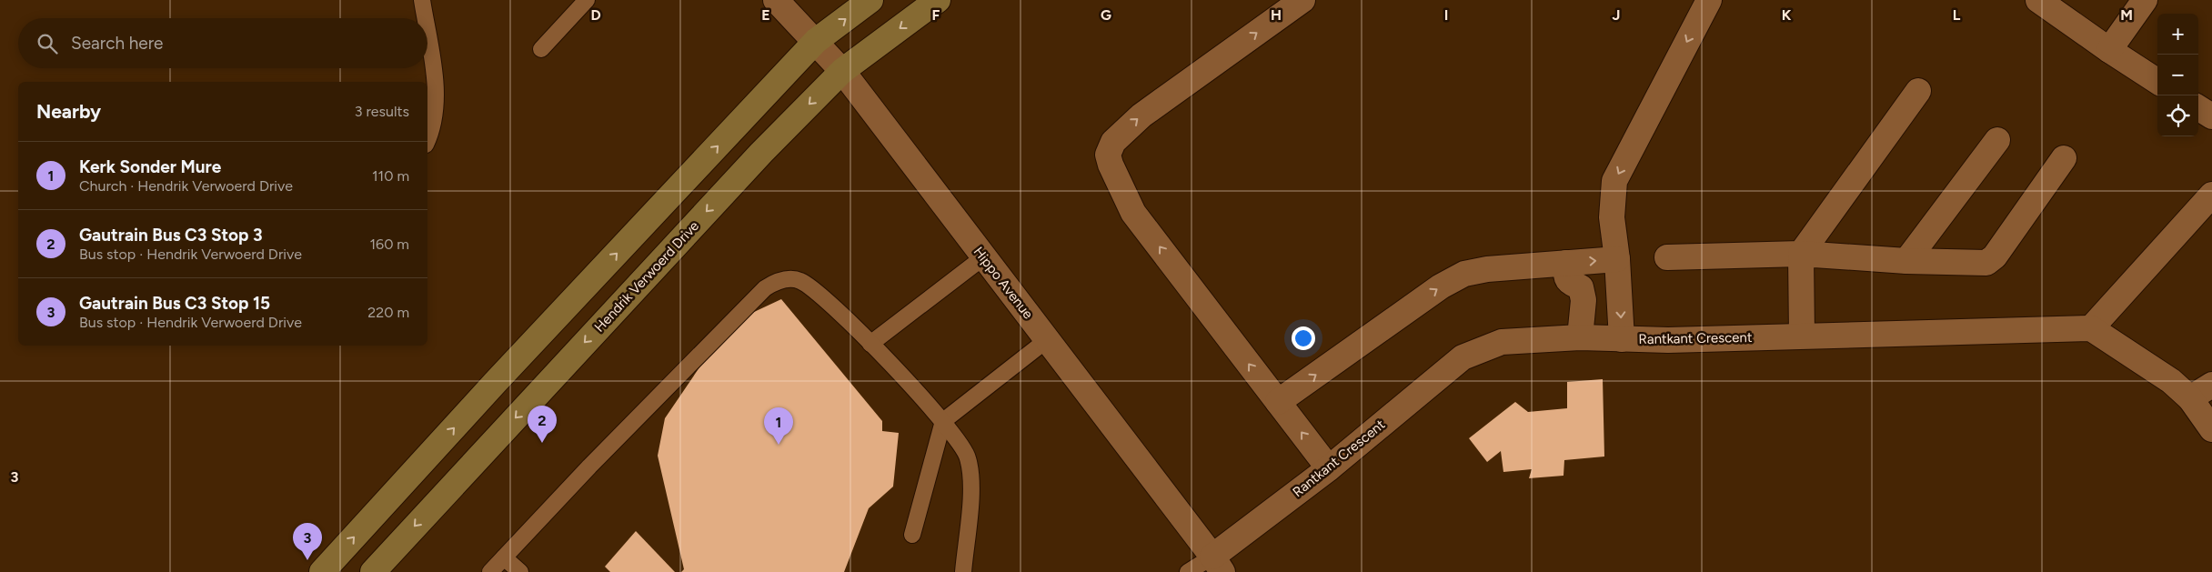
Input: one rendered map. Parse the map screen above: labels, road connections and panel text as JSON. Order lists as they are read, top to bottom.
{
  "streets": {
    "main road": ["Hendrik Verwoerd Drive"],
    "street": ["Hippo Avenue", "Rantkant Crescent"]
  },
  "crossings": [
    ["Hendrik Verwoerd Drive", "Hippo Avenue"],
    ["Hippo Avenue", "Rantkant Crescent"]
  ],
  "page": {
    "map_buttons": ["+", "−"],
    "search": "Search here",
    "heading": ["Nearby", "3 results"],
    "list": [
      {
        "mark": "1",
        "name": "Kerk Sonder Mure",
        "note": "Church · Hendrik Verwoerd Drive",
        "value": "110 m"
      },
      {
        "mark": "2",
        "name": "Gautrain Bus C3 Stop 3",
        "note": "Bus stop · Hendrik Verwoerd Drive",
        "value": "160 m"
      },
      {
        "mark": "3",
        "name": "Gautrain Bus C3 Stop 15",
        "note": "Bus stop · Hendrik Verwoerd Drive",
        "value": "220 m"
      }
    ],
    "pins": ["2", "1", "3"]
  },
  "grid": {
    "columns": [
      "D",
      "E",
      "F",
      "G",
      "H",
      "I",
      "J",
      "K",
      "L",
      "M"
    ],
    "rows": ["3"]
  }
}
